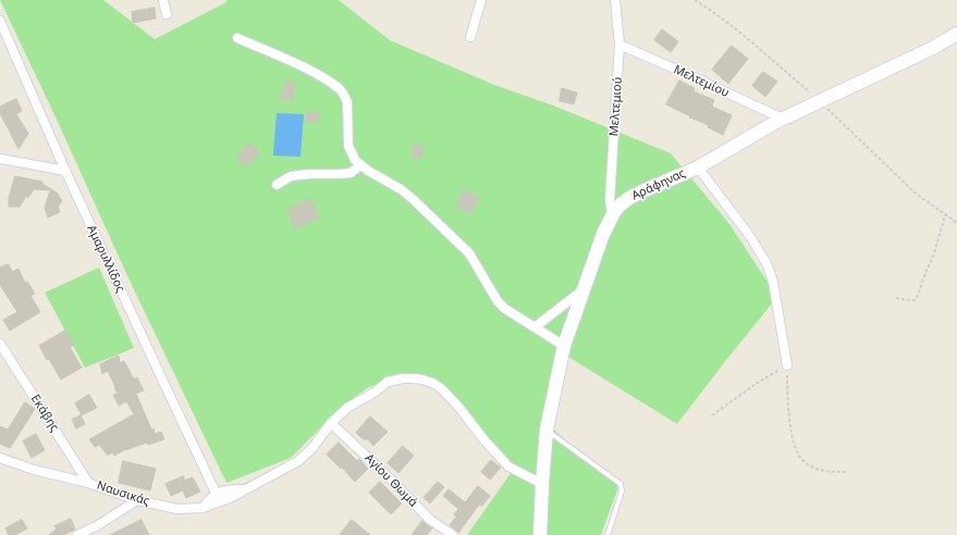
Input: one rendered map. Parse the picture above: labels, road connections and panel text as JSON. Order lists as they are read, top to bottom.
{
  "streets": {
    "main road": ["Αράφηνας"],
    "street": [
      "Μελτεμίου",
      "Μελτεμιού",
      "Αμαρυλλίδος",
      "Εκάβης",
      "Αγίου Θωμά",
      "Ναυσικάς"
    ]
  },
  "crossings": [
    ["Μελτεμίου", "Μελτεμιού"],
    ["Μελτεμίου", "Αράφηνας"],
    ["Μελτεμιού", "Αράφηνας"],
    ["Αράφηνας", "Ναυσικάς"],
    ["Εκάβης", "Ναυσικάς"],
    ["Αγίου Θωμά", "Ναυσικάς"]
  ]
}
